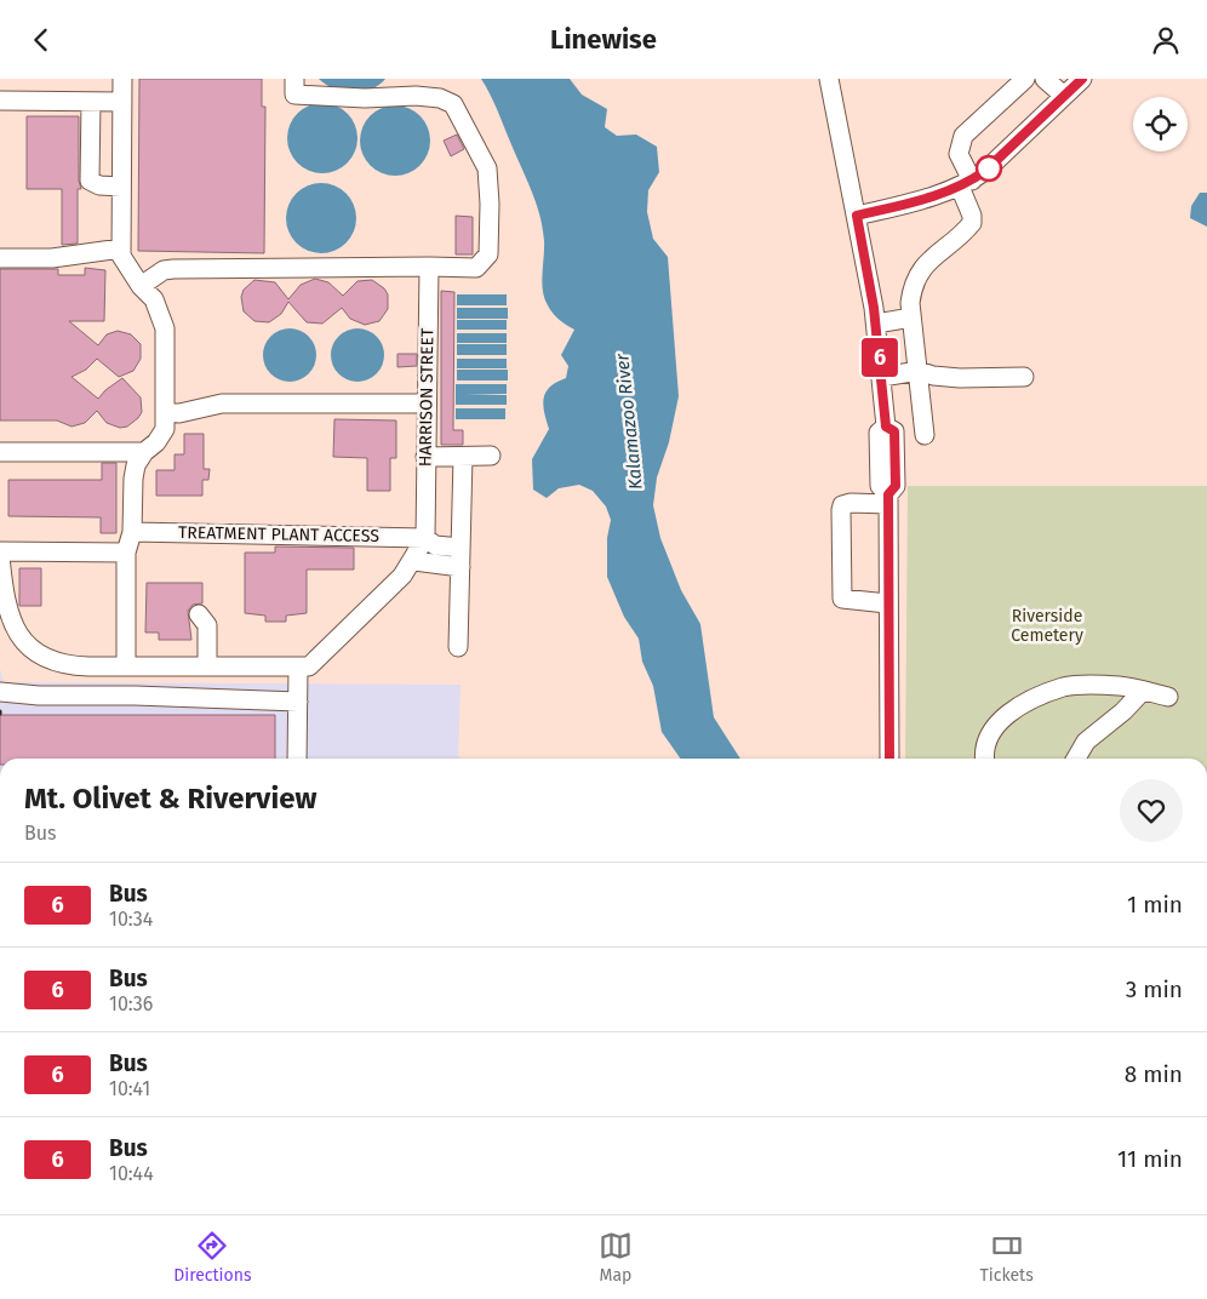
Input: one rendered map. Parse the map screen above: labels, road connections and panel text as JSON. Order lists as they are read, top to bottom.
{
  "streets": {
    "street": ["HARRISON STREET", "TREATMENT PLANT ACCESS"]
  },
  "crossings": [
    ["HARRISON STREET", "TREATMENT PLANT ACCESS"]
  ],
  "water": ["Kalamazoo River"],
  "parks": ["Riverside Cemetery"],
  "lines": ["bus line 6"],
  "page": {
    "header": "Linewise",
    "on_map": "6",
    "heading": ["Mt. Olivet & Riverview", "Bus"],
    "list": [
      {
        "mark": "6",
        "name": "Bus",
        "note": "10:34",
        "value": "1 min"
      },
      {
        "mark": "6",
        "name": "Bus",
        "note": "10:36",
        "value": "3 min"
      },
      {
        "mark": "6",
        "name": "Bus",
        "note": "10:41",
        "value": "8 min"
      },
      {
        "mark": "6",
        "name": "Bus",
        "note": "10:44",
        "value": "11 min"
      }
    ],
    "tabs": ["Directions", "Map", "Tickets"]
  }
}
